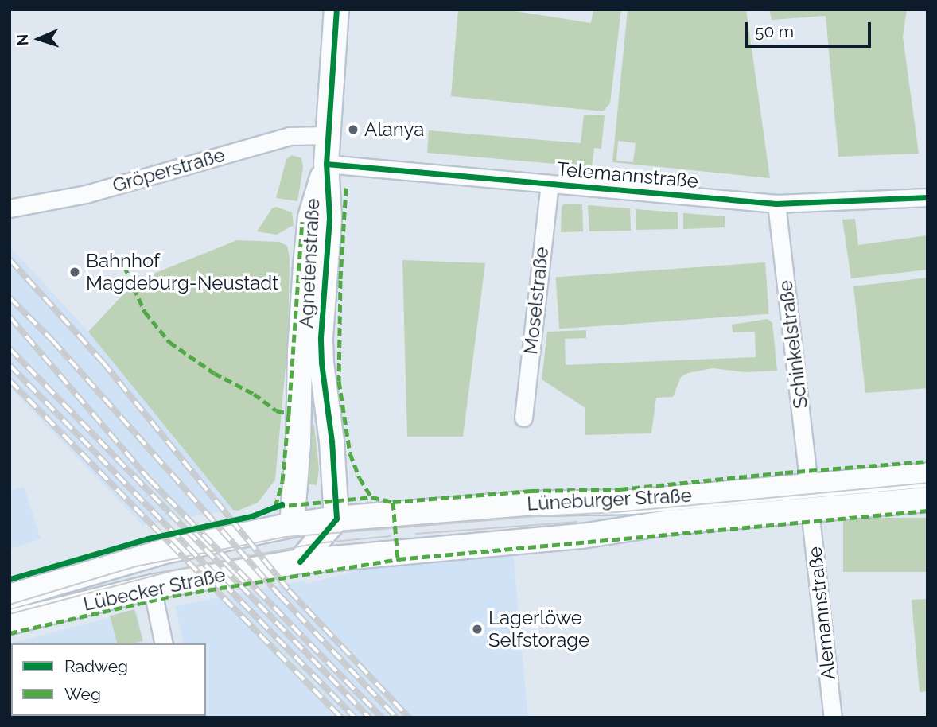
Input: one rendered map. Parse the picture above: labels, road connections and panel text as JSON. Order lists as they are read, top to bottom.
{
  "streets": {
    "main road": ["Agnetenstraße", "Lüneburger Straße", "Lübecker Straße"],
    "street": [
      "Gröperstraße",
      "Telemannstraße",
      "Moselstraße",
      "Schinkelstraße",
      "Alemannstraße"
    ]
  },
  "crossings": [
    ["Gröperstraße", "Agnetenstraße"],
    ["Telemannstraße", "Agnetenstraße"],
    ["Telemannstraße", "Moselstraße"],
    ["Telemannstraße", "Schinkelstraße"],
    ["Agnetenstraße", "Lüneburger Straße"],
    ["Agnetenstraße", "Lübecker Straße"],
    ["Schinkelstraße", "Lüneburger Straße"],
    ["Lüneburger Straße", "Lübecker Straße"],
    ["Lüneburger Straße", "Alemannstraße"]
  ],
  "places": ["Alanya", "Bahnhof Magdeburg-Neustadt", "Lagerlöwe Selfstorage"],
  "legend": ["Radweg", "Weg"],
  "scale_bar": "50 m",
  "north": "left"
}
